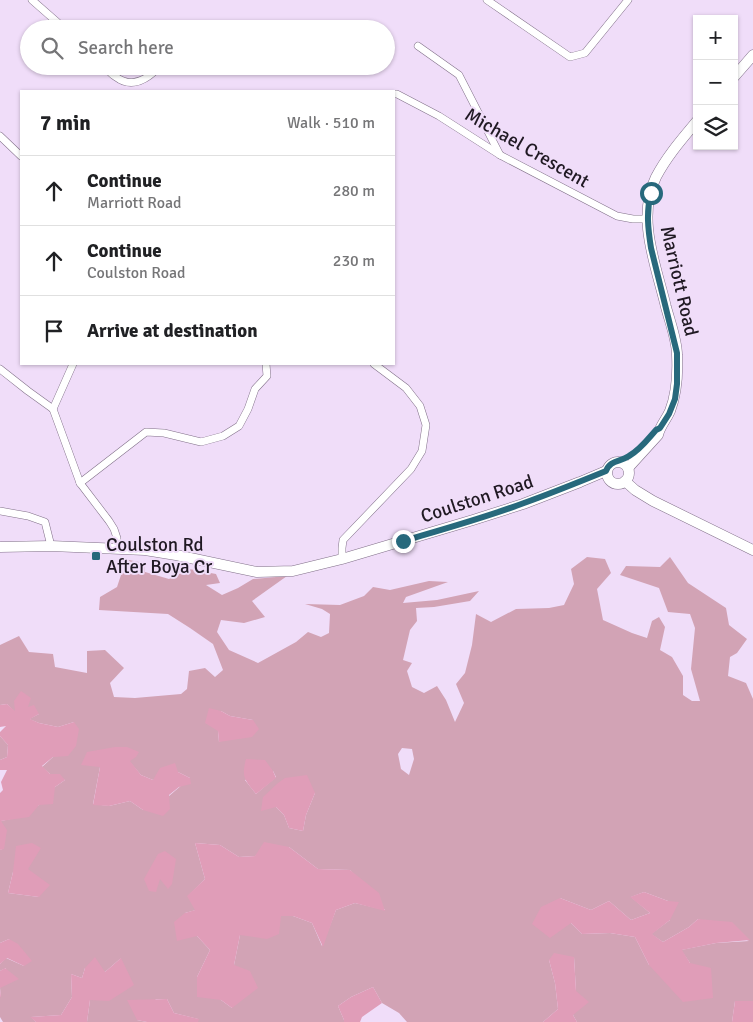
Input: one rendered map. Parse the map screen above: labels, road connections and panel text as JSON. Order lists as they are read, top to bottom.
{
  "streets": {
    "street": ["Michael Crescent", "Marriott Road", "Coulston Road"]
  },
  "crossings": [
    ["Michael Crescent", "Marriott Road"],
    ["Marriott Road", "Coulston Road"]
  ],
  "places": {
    "transit": ["Coulston Rd After Boya Cr"]
  },
  "page": {
    "map_buttons": ["+", "−"],
    "search": "Search here",
    "heading": ["7 min", "Walk · 510 m"],
    "list": [
      ["Continue", "Marriott Road", "280 m"],
      ["Continue", "Coulston Road", "230 m"],
      "Arrive at destination"
    ]
  }
}
